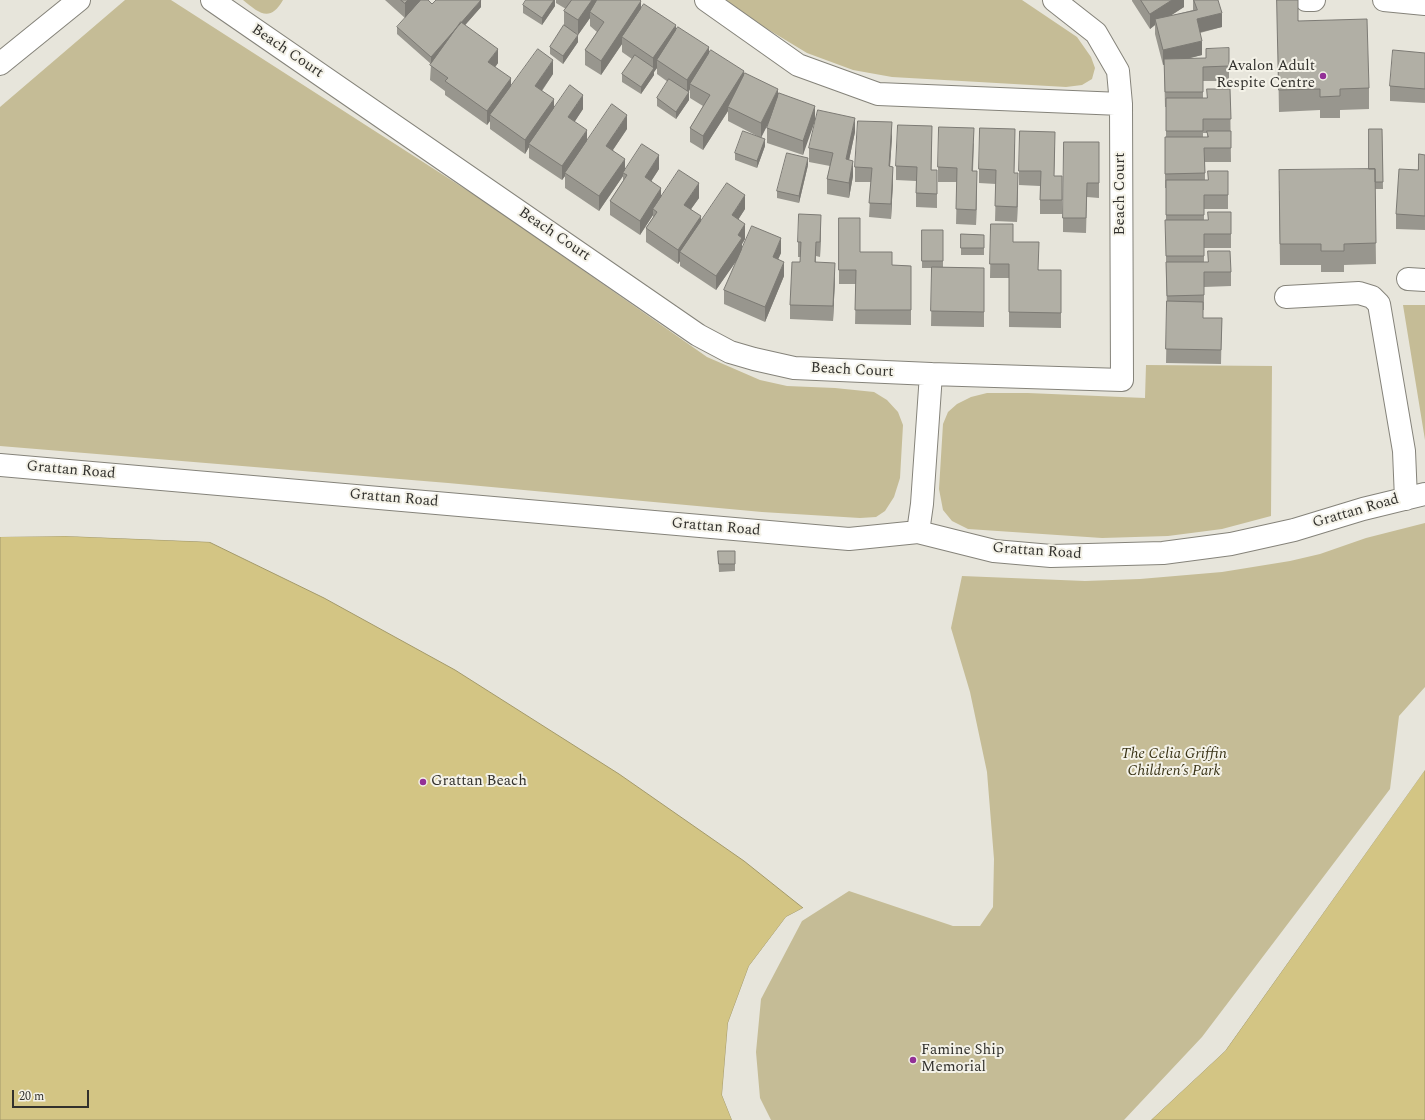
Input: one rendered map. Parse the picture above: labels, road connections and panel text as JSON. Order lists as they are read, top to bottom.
{
  "streets": {
    "street": ["Beach Court", "Grattan Road"]
  },
  "parks": ["The Celia Griffin Children’s Park"],
  "places": ["Avalon Adult Respite Centre", "Grattan Beach", "Famine Ship Memorial"],
  "scale_bar": "20 m"
}
